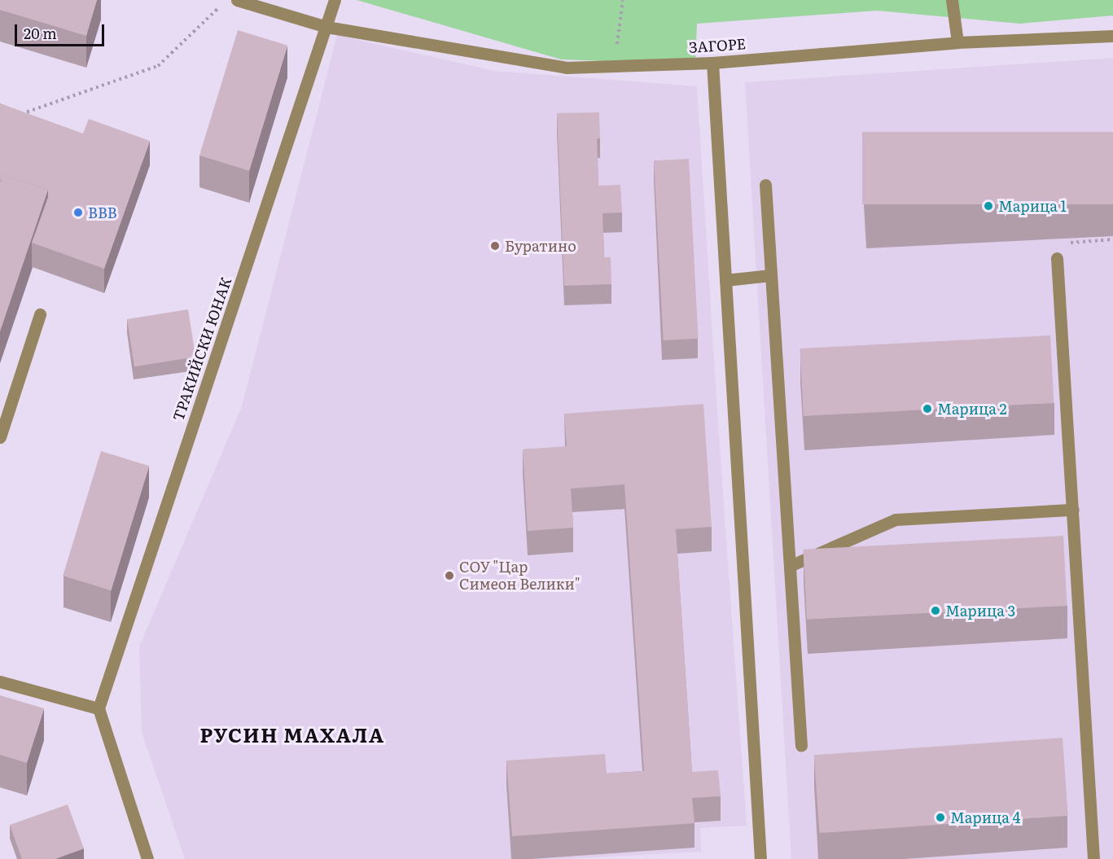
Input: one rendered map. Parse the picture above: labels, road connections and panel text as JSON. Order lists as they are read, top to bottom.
{
  "streets": {
    "street": ["ЗАГОРЕ", "ТРАКИЙСКИ ЮНАК"]
  },
  "crossings": [
    ["ЗАГОРЕ", "ТРАКИЙСКИ ЮНАК"]
  ],
  "districts": ["РУСИН МАХАЛА"],
  "places": [
    "Марица 1",
    "ВВВ",
    "Буратино",
    "Марица 2",
    "СОУ \"Цар Симеон Велики\"",
    "Марица 3",
    "Марица 4"
  ],
  "scale_bar": "20 m"
}
